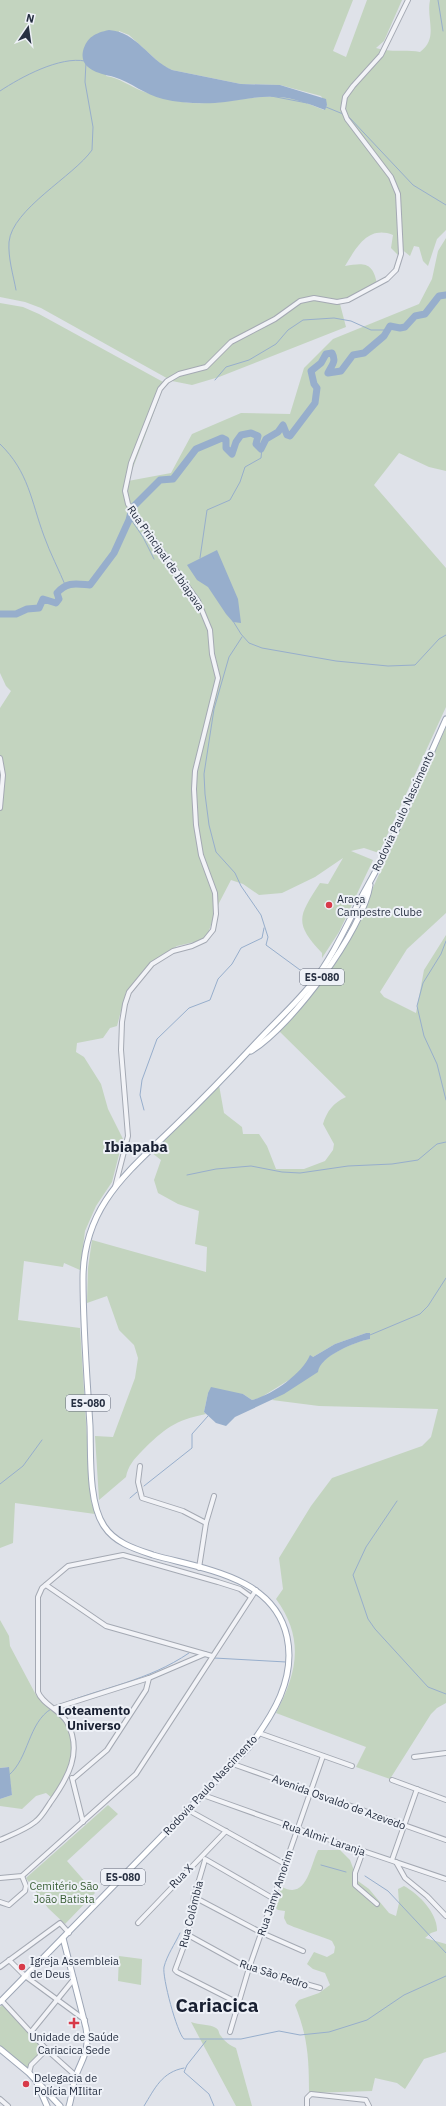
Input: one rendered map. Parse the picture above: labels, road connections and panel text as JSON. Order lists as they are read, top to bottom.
{
  "streets": {
    "main road": ["Rodovia Paulo Nascimento", "ES-080"],
    "street": [
      "Rua Principal de Ibiapava",
      "Avenida Osvaldo de Azevedo",
      "Rua Almir Laranja",
      "Rua X",
      "Rua Jamy Amorim",
      "Rua Colômbia",
      "Rua São Pedro"
    ]
  },
  "crossings": [
    ["Rua Principal de Ibiapava", "Rodovia Paulo Nascimento"],
    ["Rodovia Paulo Nascimento", "Avenida Osvaldo de Azevedo"],
    ["Rodovia Paulo Nascimento", "Rua Almir Laranja"],
    ["Avenida Osvaldo de Azevedo", "Rua Jamy Amorim"],
    ["Rua Almir Laranja", "Rua Jamy Amorim"],
    ["Rua Jamy Amorim", "Rua Colômbia"],
    ["Rua Jamy Amorim", "Rua São Pedro"],
    ["Rua Colômbia", "Rua São Pedro"]
  ],
  "districts": ["Ibiapaba", "Loteamento Universo", "Cariacica"],
  "parks": ["Cemitério São João Batista"],
  "places": {
    "other": ["Araça Campestre Clube", "Igreja Assembleia de Deus", "Delegacia de Polícia MIlitar"],
    "health": ["Unidade de Saúde Cariacica Sede"]
  },
  "north": "top"
}
